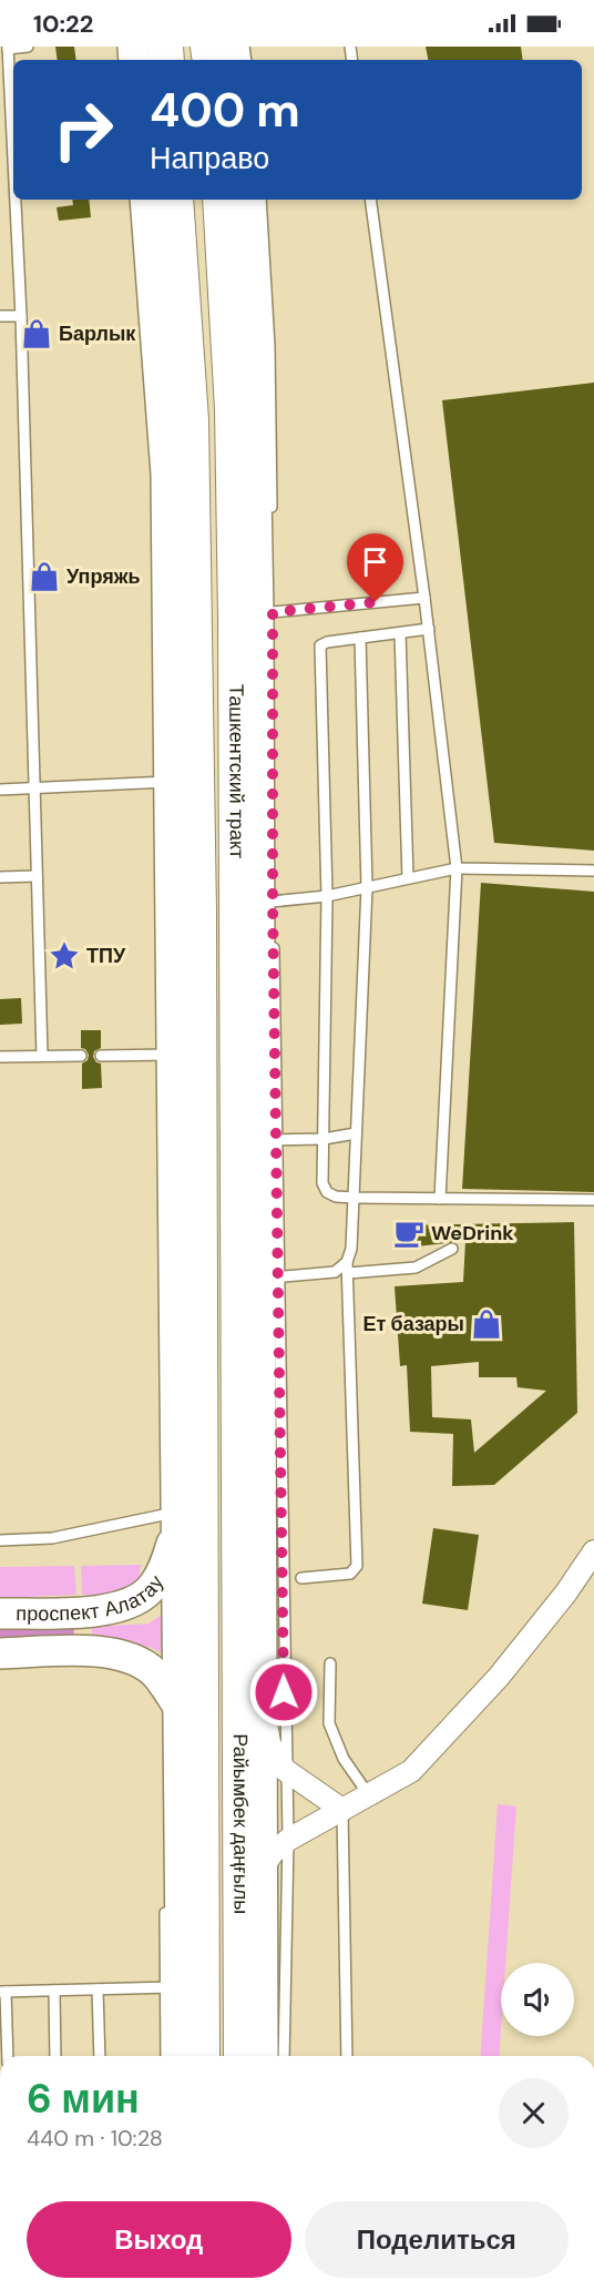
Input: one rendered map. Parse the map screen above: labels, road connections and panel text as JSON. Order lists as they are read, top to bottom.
{
  "streets": {
    "highway": ["Ташкентский тракт", "Райымбек даңғылы"],
    "main road": ["проспект Алатау"]
  },
  "crossings": [
    ["Ташкентский тракт", "Райымбек даңғылы"],
    ["проспект Алатау", "Райымбек даңғылы"]
  ],
  "places": {
    "shop": ["Барлык", "Упряжь", "Ет базары"],
    "place": ["ТПУ"],
    "cafe": ["WeDrink"]
  },
  "page": {
    "status": "10:22",
    "turn": ["400 m", "Направо"],
    "heading": ["6 мин", "440 m · 10:28"],
    "buttons": ["Выход", "Поделиться"]
  }
}
